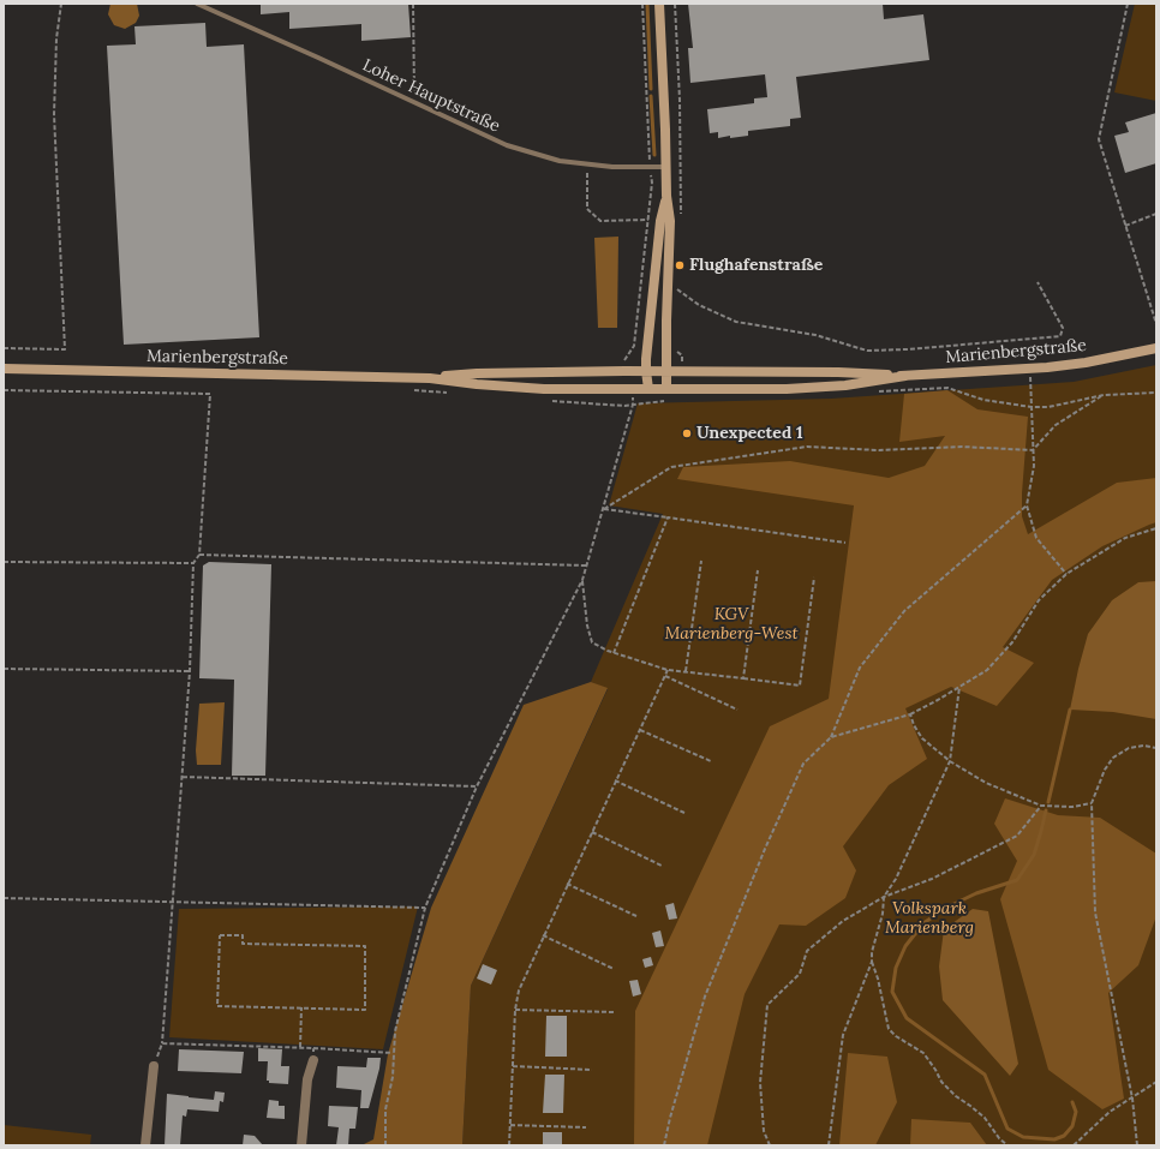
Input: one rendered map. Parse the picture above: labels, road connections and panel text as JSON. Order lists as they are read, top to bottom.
{
  "streets": {
    "main road": ["Marienbergstraße"],
    "lane": ["Loher Hauptstraße"]
  },
  "parks": ["KGV Marienberg-West", "Volkspark Marienberg"],
  "places": ["Flughafenstraße", "Unexpected 1"]
}
